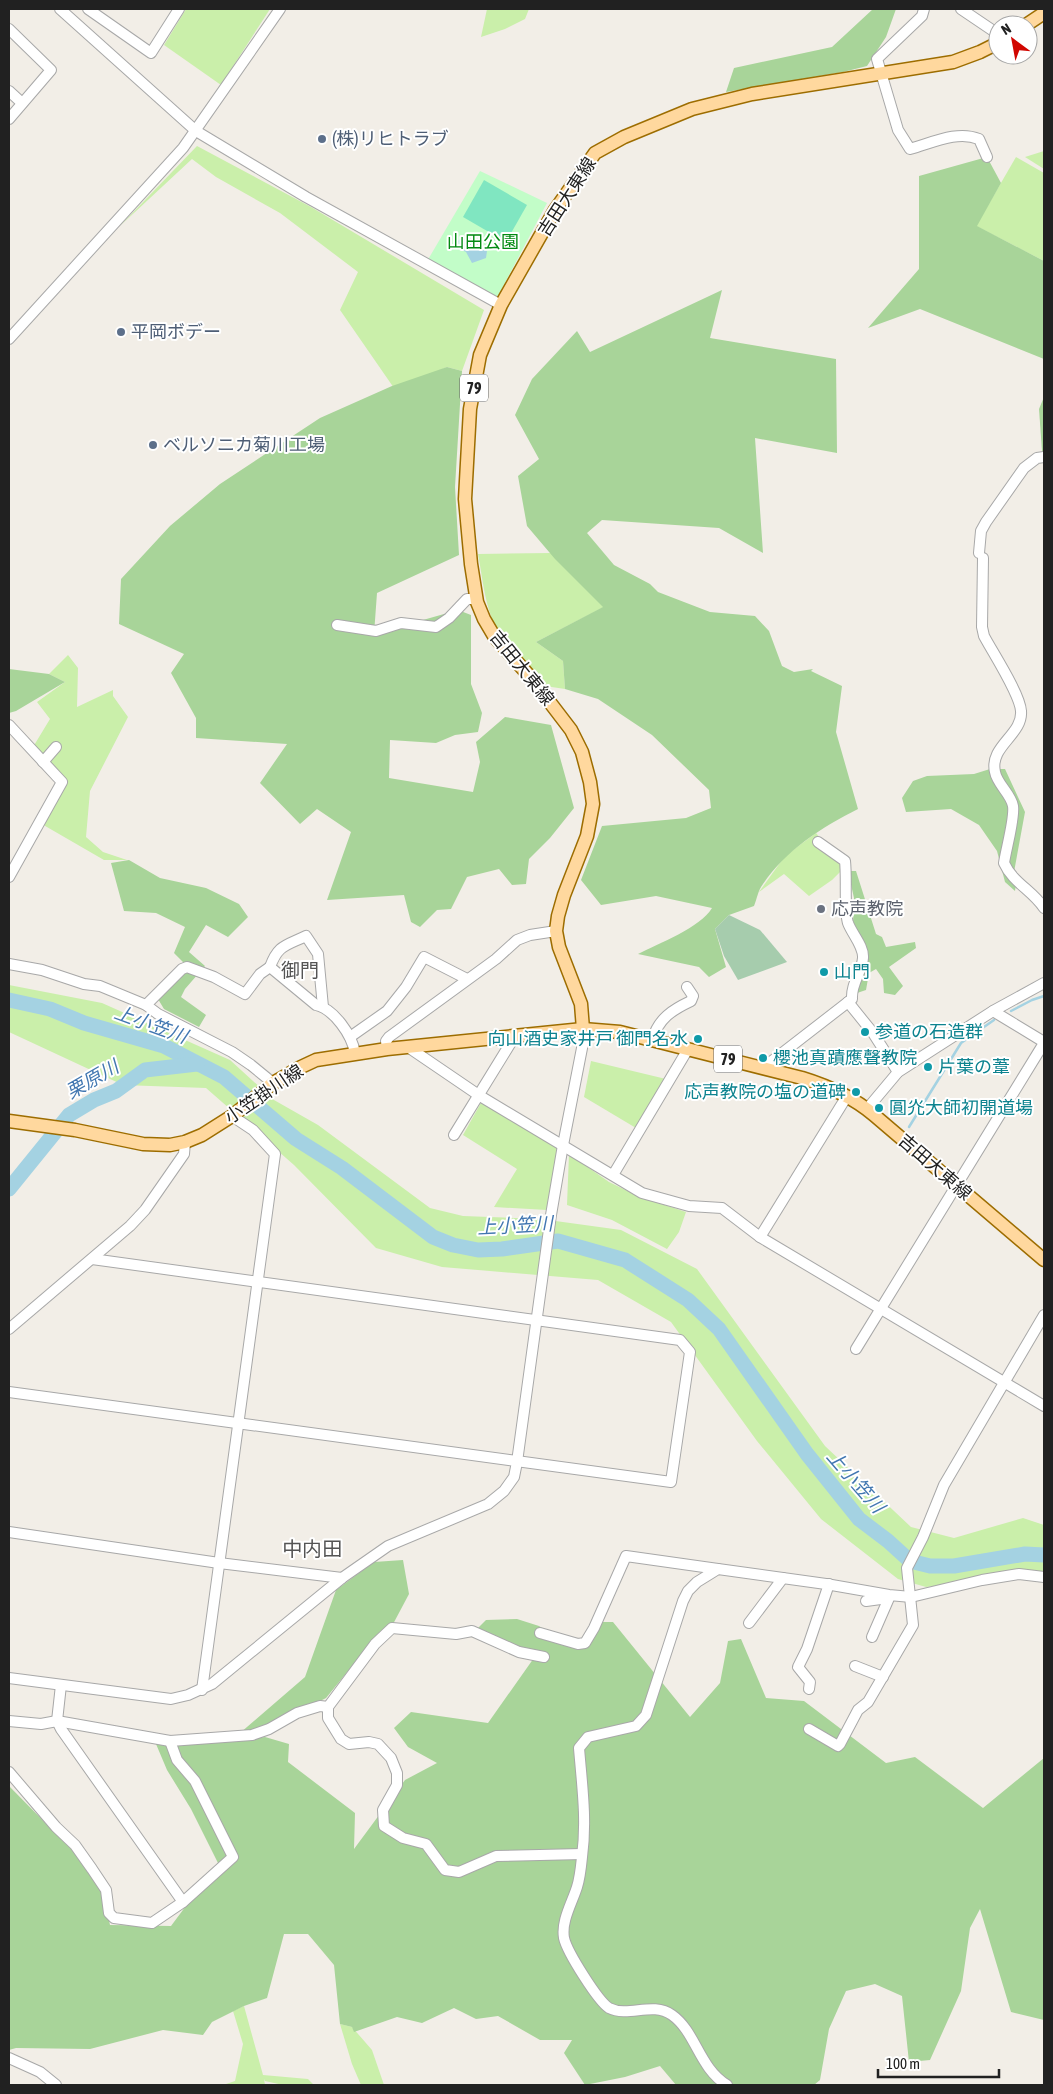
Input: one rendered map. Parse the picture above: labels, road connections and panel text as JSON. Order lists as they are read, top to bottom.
{
  "streets": {
    "main road": ["吉田大東線", "79", "小笠掛川線"]
  },
  "crossings": [
    ["吉田大東線", "小笠掛川線"]
  ],
  "districts": ["御門", "中内田"],
  "water": ["上小笠川", "栗原川"],
  "parks": ["山田公園"],
  "places": [
    "(株)リヒトラブ",
    "平岡ボデー",
    "ベルソニカ菊川工場",
    "応声教院",
    "山門",
    "参道の石造群",
    "向山酒史家井戸 御門名水",
    "櫻池真蹟應聲教院",
    "片葉の葦",
    "応声教院の塩の道碑",
    "圓灮大師初開道場"
  ],
  "scale_bar": "100 m",
  "north": "top left"
}
